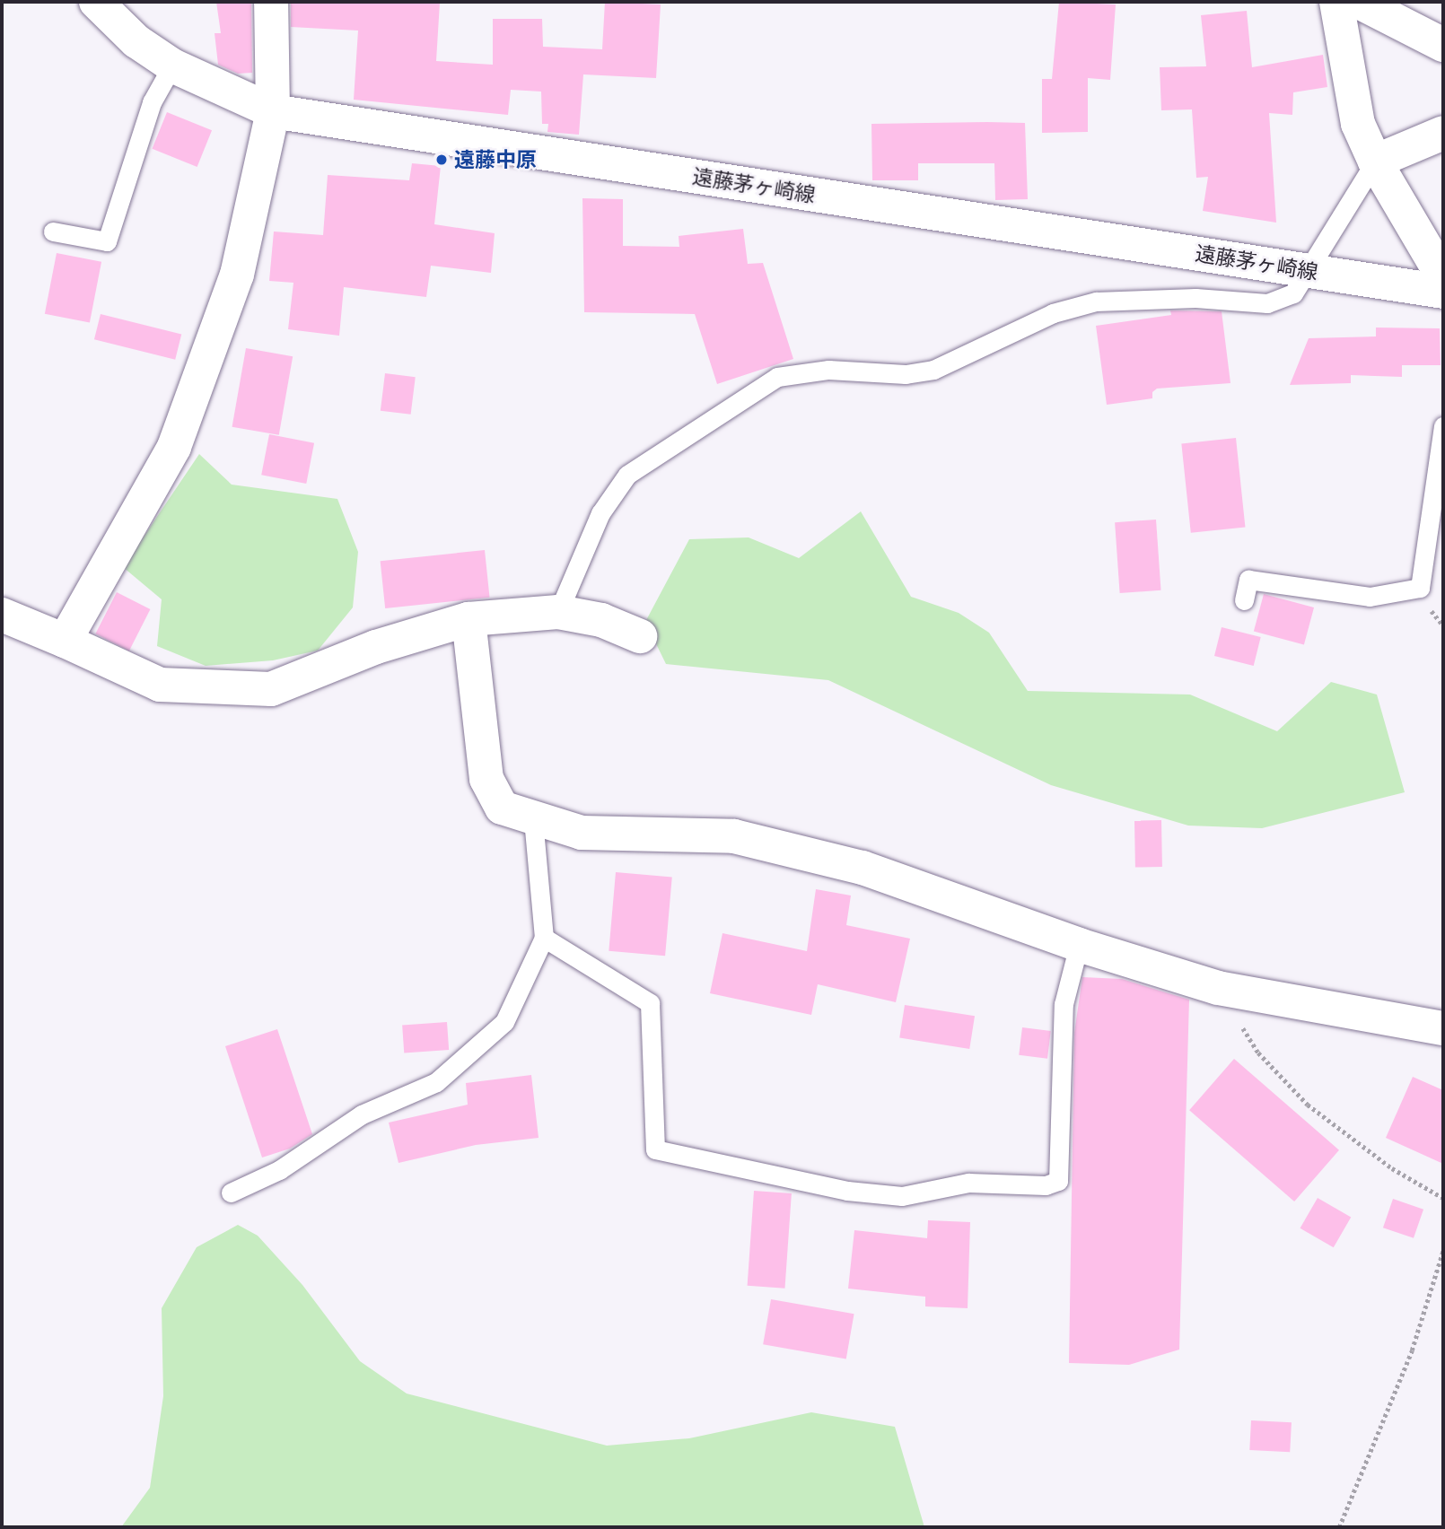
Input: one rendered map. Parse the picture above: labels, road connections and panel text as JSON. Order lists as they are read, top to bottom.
{
  "streets": {
    "street": ["遠藤茅ヶ崎線"]
  },
  "places": ["遠藤中原"]
}
